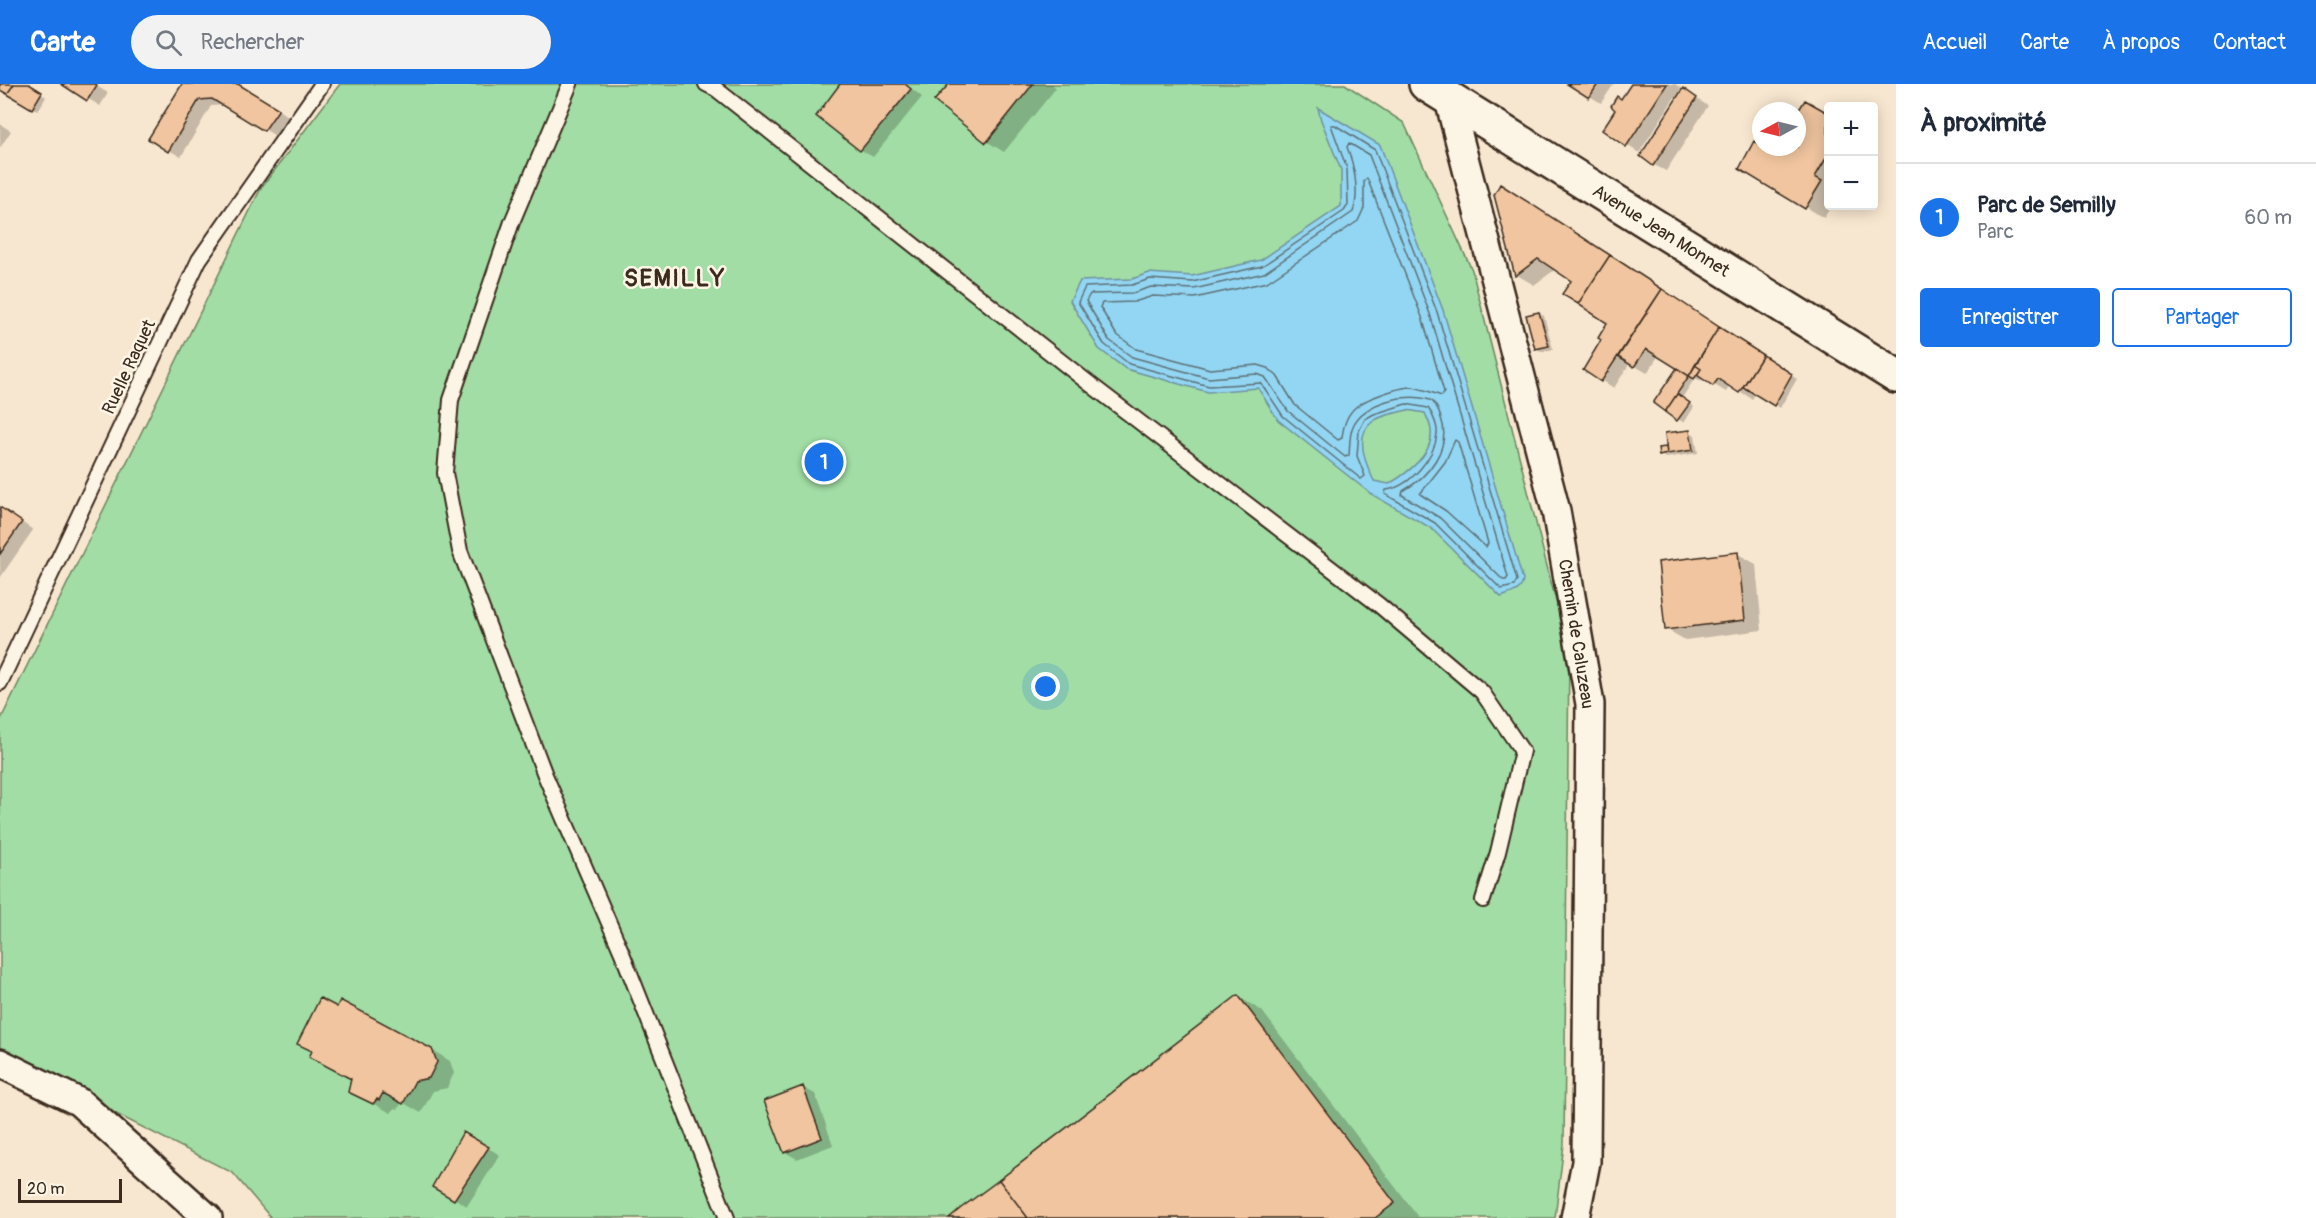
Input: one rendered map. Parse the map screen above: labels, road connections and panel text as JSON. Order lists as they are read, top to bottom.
{
  "streets": {
    "main road": ["Avenue Jean Monnet"],
    "street": ["Chemin de Caluzeau"],
    "lane": ["Ruelle Raquet"]
  },
  "crossings": [
    ["Avenue Jean Monnet", "Chemin de Caluzeau"]
  ],
  "districts": ["SEMILLY"],
  "scale_bar": "20 m",
  "north": "left",
  "page": {
    "header": "Carte",
    "search": "Rechercher",
    "nav": [
      "Accueil",
      "Carte",
      "À propos",
      "Contact"
    ],
    "heading": "À proximité",
    "map_buttons": ["+", "−"],
    "list": [
      {
        "mark": "1",
        "name": "Parc de Semilly",
        "note": "Parc",
        "value": "60 m"
      }
    ],
    "buttons": ["Enregistrer", "Partager"],
    "pins": "1",
    "scale": "20 m"
  }
}
